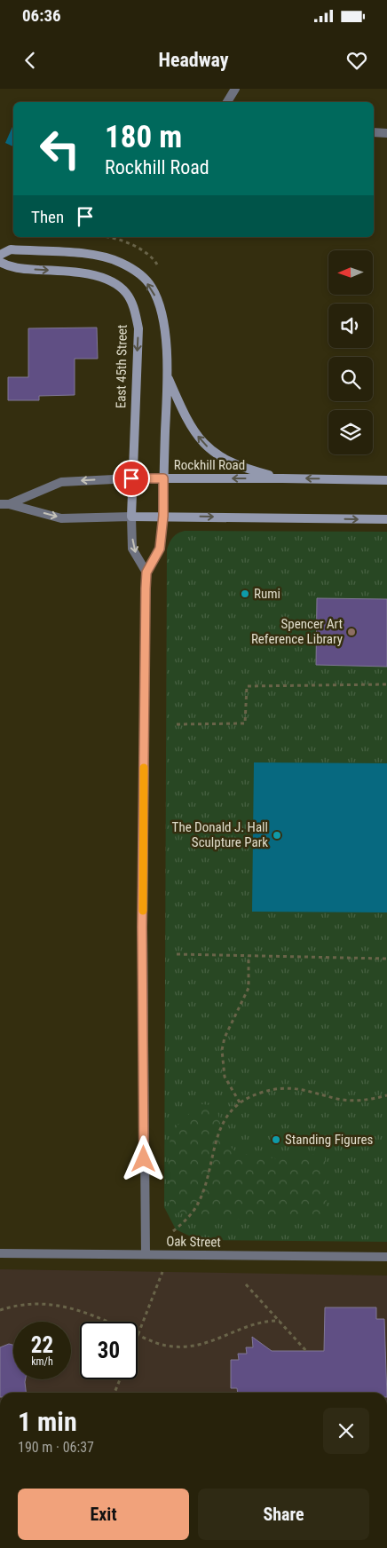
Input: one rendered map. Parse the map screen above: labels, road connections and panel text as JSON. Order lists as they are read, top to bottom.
{
  "streets": {
    "main road": ["East 45th Street", "Rockhill Road"],
    "street": ["Oak Street"]
  },
  "crossings": [
    ["East 45th Street", "Rockhill Road"]
  ],
  "one_way": ["East 45th Street"],
  "places": [
    "Rumi",
    "Spencer Art Reference Library",
    "The Donald J. Hall Sculpture Park",
    "Standing Figures"
  ],
  "north": "left",
  "page": {
    "status": "06:36",
    "header": "Headway",
    "turn": ["180 m", "Rockhill Road"],
    "then": "Then",
    "speed": "22 km/h",
    "limit": "30",
    "heading": ["1 min", "190 m · 06:37"],
    "buttons": ["Exit", "Share"]
  }
}
